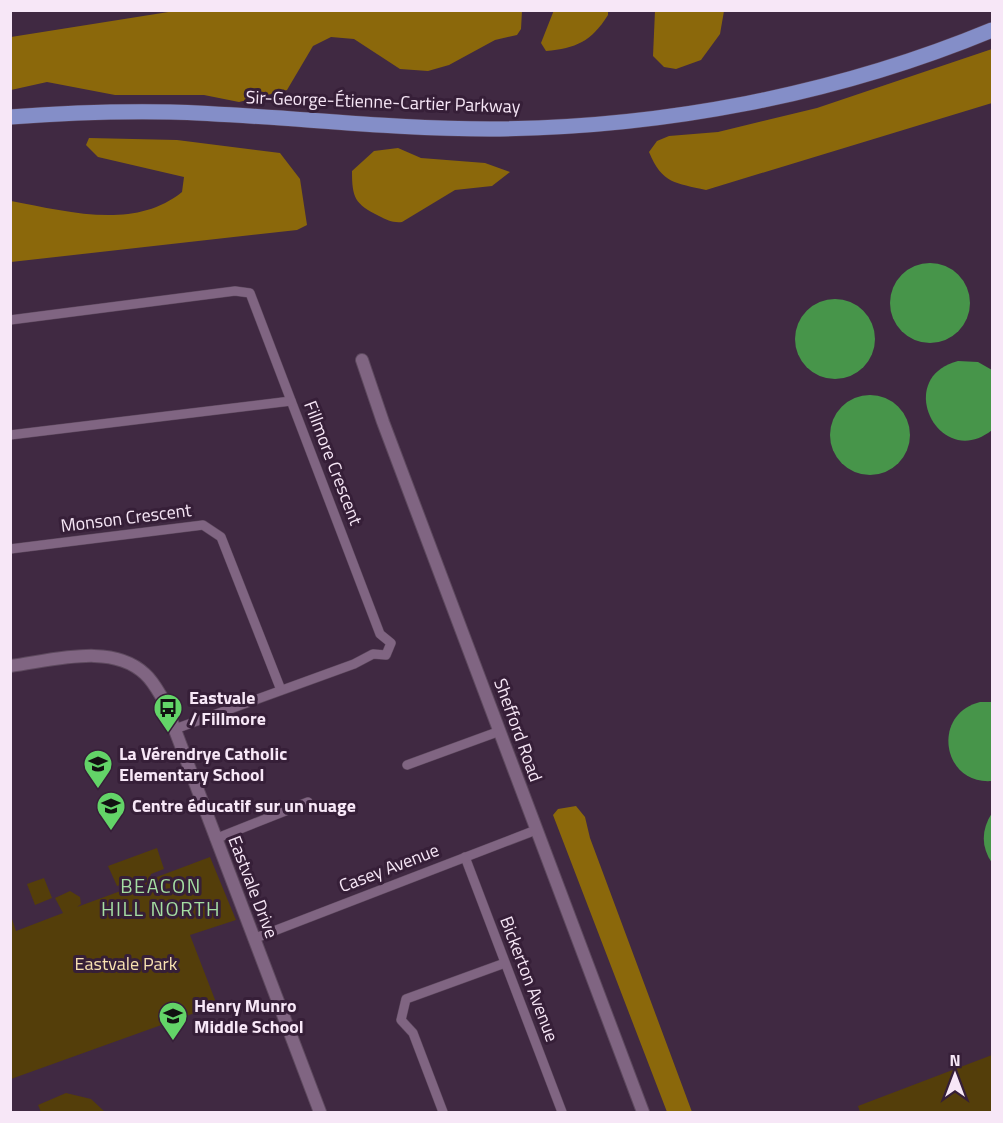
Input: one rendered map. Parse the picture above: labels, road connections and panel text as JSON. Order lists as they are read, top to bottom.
{
  "streets": {
    "main road": ["Sir-George-Étienne-Cartier Parkway"],
    "street": [
      "Fillmore Crescent",
      "Monson Crescent",
      "Shefford Road",
      "Casey Avenue",
      "Eastvale Drive",
      "Bickerton Avenue"
    ]
  },
  "crossings": [
    ["Fillmore Crescent", "Monson Crescent"],
    ["Fillmore Crescent", "Eastvale Drive"],
    ["Shefford Road", "Casey Avenue"],
    ["Casey Avenue", "Eastvale Drive"],
    ["Casey Avenue", "Bickerton Avenue"]
  ],
  "districts": ["BEACON HILL NORTH"],
  "parks": ["Eastvale Park"],
  "places": {
    "bus stop": ["Eastvale / Fillmore"],
    "school or university": ["La Vérendrye Catholic Elementary School", "Centre éducatif sur un nuage", "Henry Munro Middle School"]
  },
  "north": "top"
}
